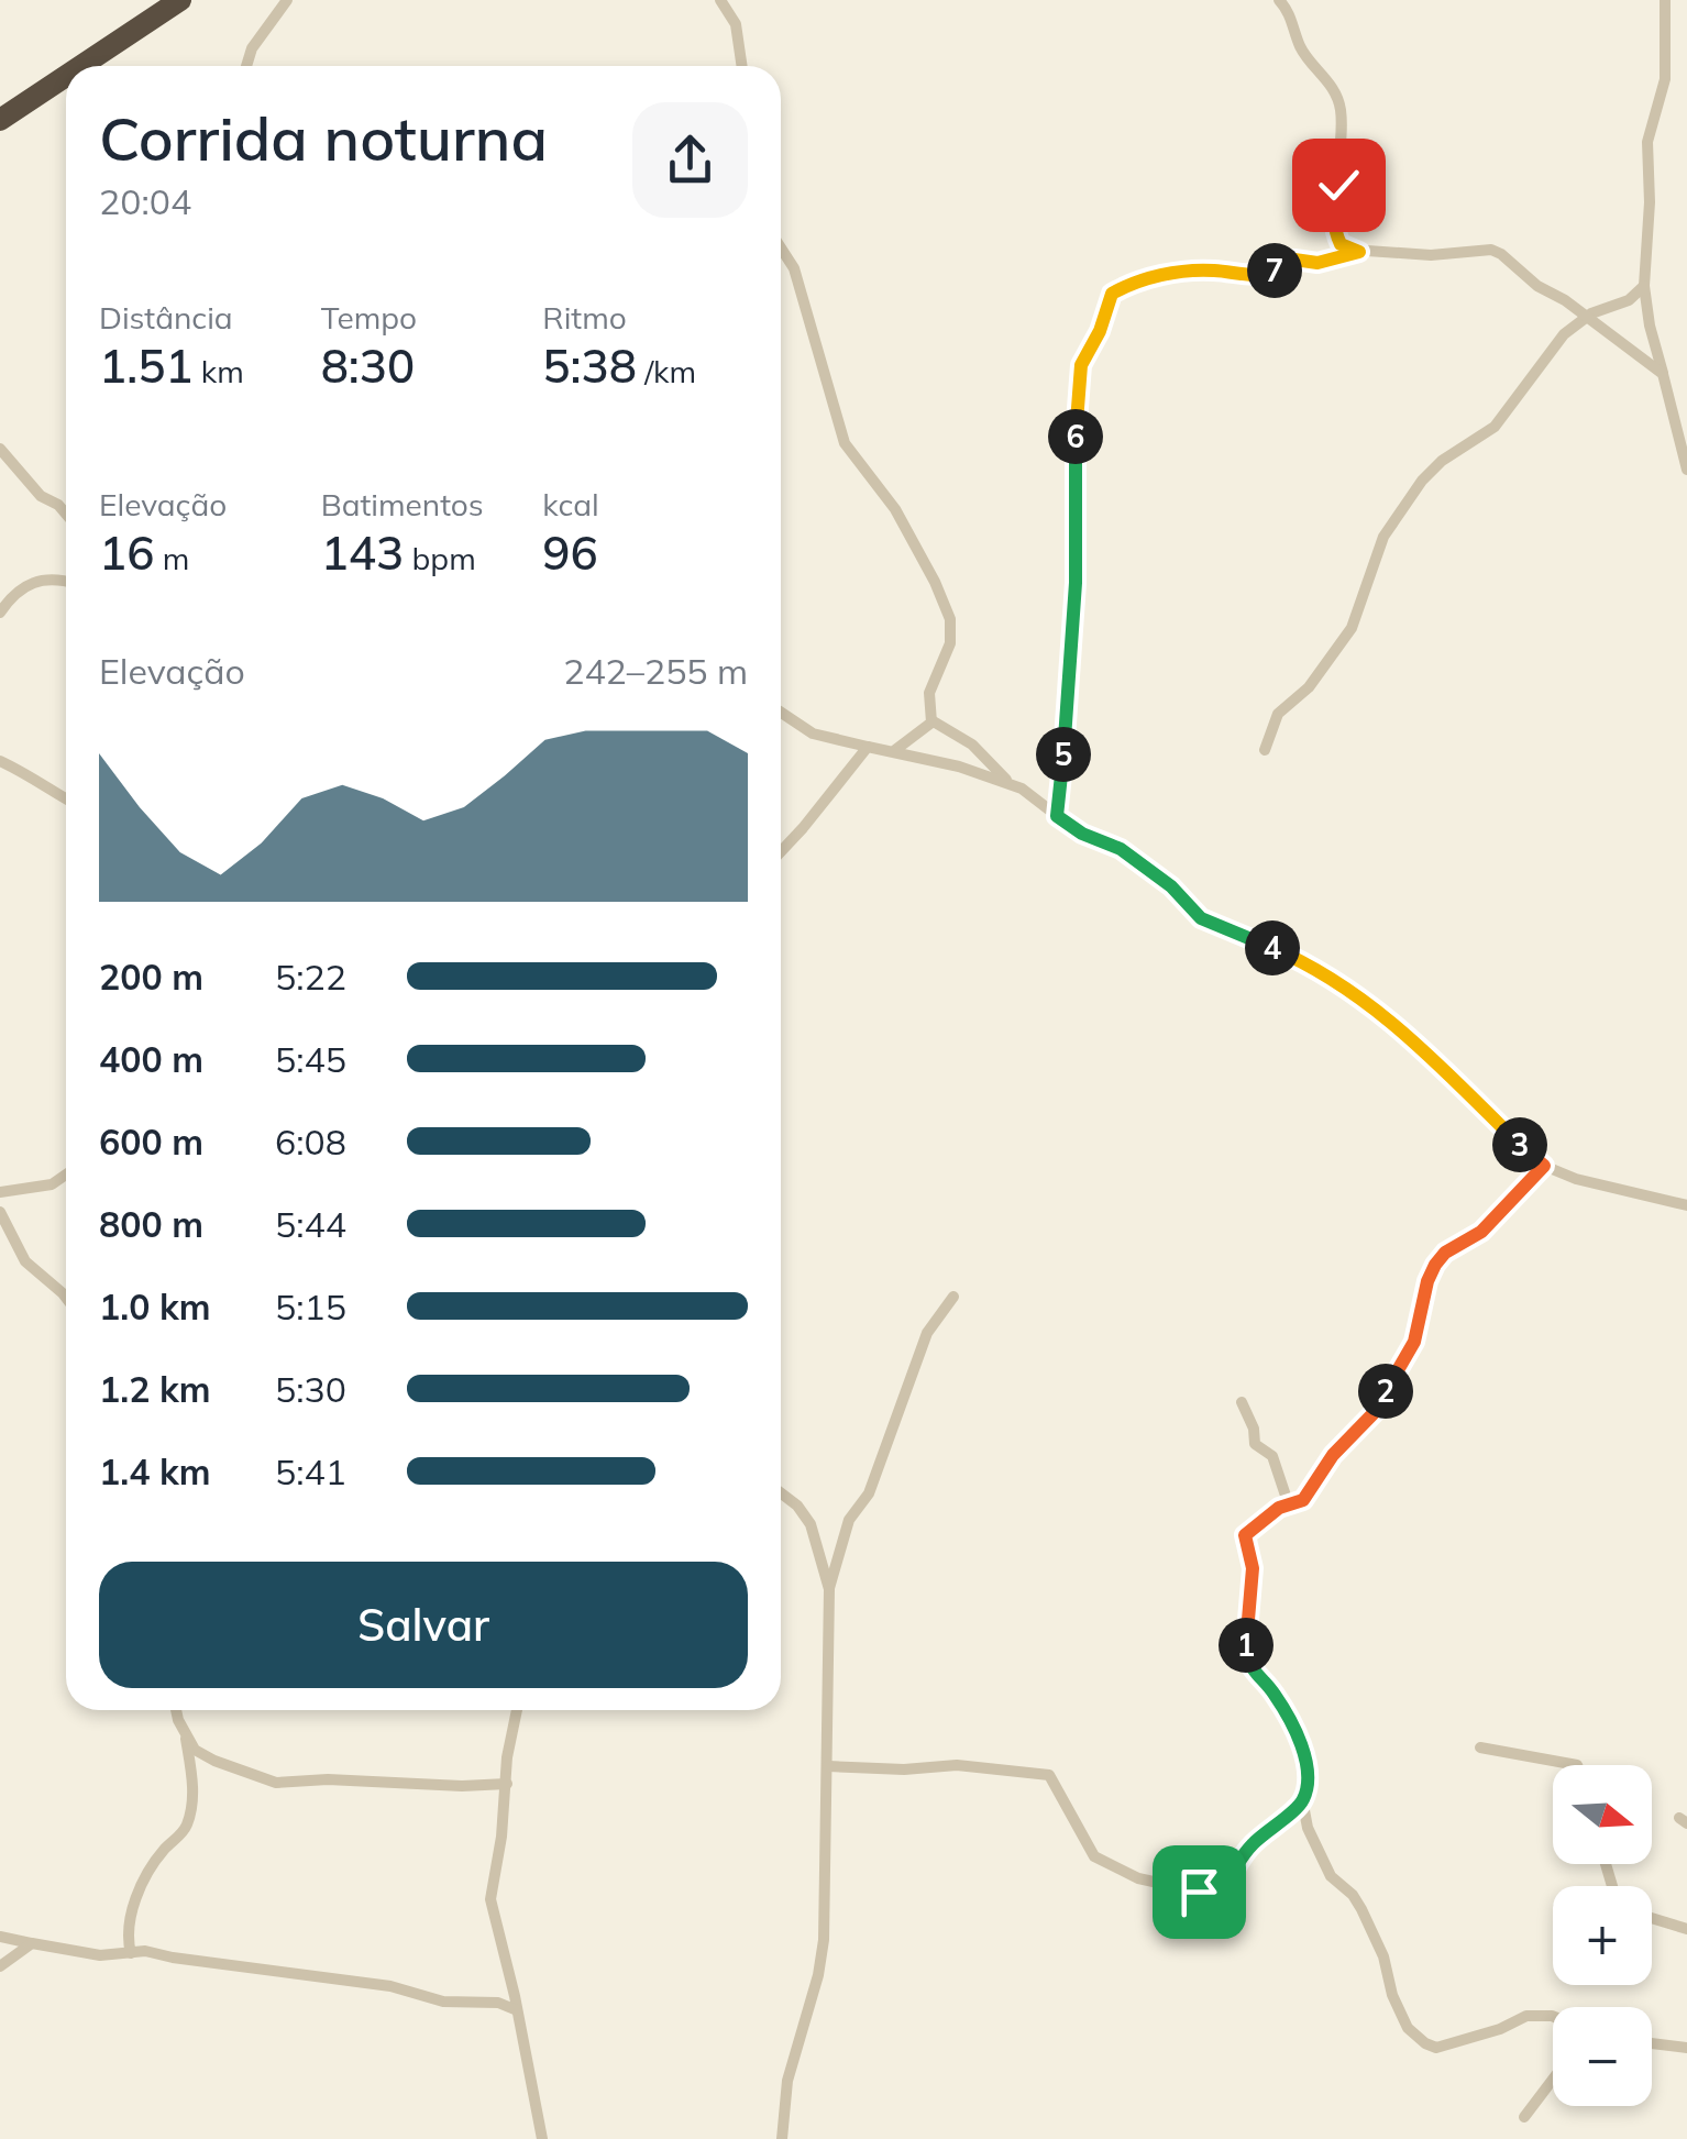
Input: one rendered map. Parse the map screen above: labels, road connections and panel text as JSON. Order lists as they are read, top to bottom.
{
  "north": "right",
  "page": {
    "heading": ["Corrida noturna", "20:04"],
    "pins": [
      "7",
      "6",
      "5",
      "4",
      "3",
      "2",
      "1"
    ],
    "stats": [
      ["Distância", "1.51 km"],
      ["Tempo", "8:30"],
      ["Ritmo", "5:38 /km"],
      ["Elevação", "16 m"],
      ["Batimentos", "143 bpm"],
      ["kcal", "96"]
    ],
    "chart": ["Elevação", "242–255 m"],
    "list": [
      {
        "name": "200 m",
        "note": "5:22"
      },
      {
        "name": "400 m",
        "note": "5:45"
      },
      {
        "name": "600 m",
        "note": "6:08"
      },
      {
        "name": "800 m",
        "note": "5:44"
      },
      {
        "name": "1.0 km",
        "note": "5:15"
      },
      {
        "name": "1.2 km",
        "note": "5:30"
      },
      {
        "name": "1.4 km",
        "note": "5:41"
      }
    ],
    "buttons": "Salvar",
    "map_buttons": ["+", "−"]
  }
}
